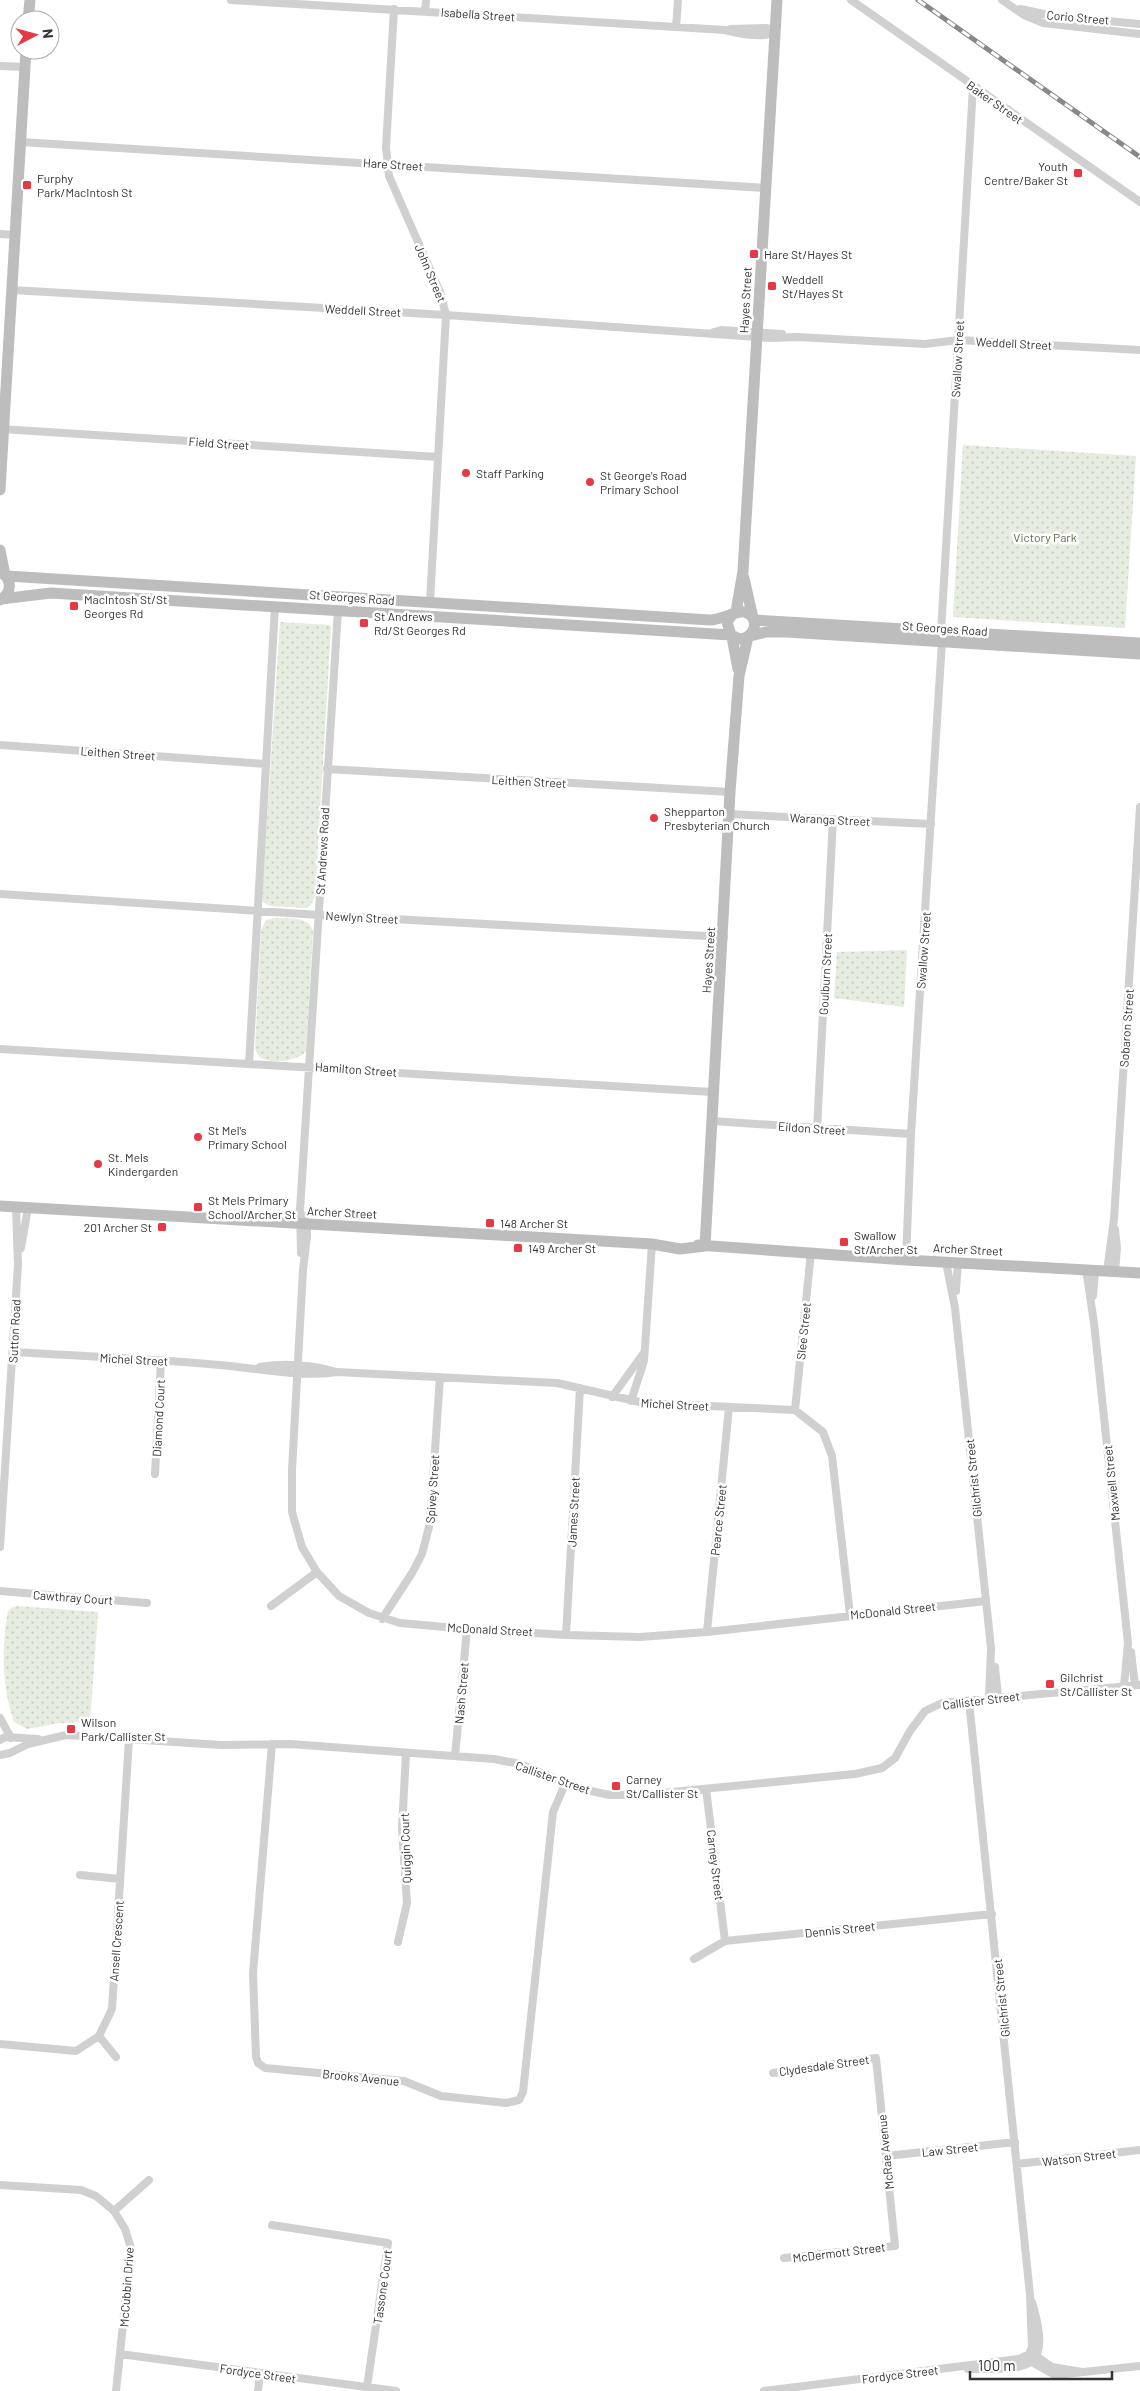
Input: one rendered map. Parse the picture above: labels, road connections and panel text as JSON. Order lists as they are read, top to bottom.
{
  "streets": {
    "street": [
      "Isabella Street",
      "Corio Street",
      "Baker Street",
      "Hare Street",
      "John Street",
      "Hayes Street",
      "Weddell Street",
      "Swallow Street",
      "Field Street",
      "St Georges Road",
      "Leithen Street",
      "Waranga Street",
      "St Andrews Road",
      "Newlyn Street",
      "Goulburn Street",
      "Sobaron Street",
      "Hamilton Street",
      "Eildon Street",
      "Archer Street",
      "Sutton Road",
      "Slee Street",
      "Michel Street",
      "Diamond Court",
      "Gilchrist Street",
      "Maxwell Street",
      "Spivey Street",
      "James Street",
      "Pearce Street",
      "Cawthray Court",
      "McDonald Street",
      "Nash Street",
      "Callister Street",
      "Quiggin Court",
      "Carney Street",
      "Dennis Street",
      "Ansell Crescent",
      "Clydesdale Street",
      "Brooks Avenue",
      "Law Street",
      "McRae Avenue",
      "Watson Street",
      "McDermott Street",
      "McCubbin Drive",
      "Tassone Court",
      "Fordyce Street"
    ]
  },
  "crossings": [
    ["Isabella Street", "John Street"],
    ["Isabella Street", "Hayes Street"],
    ["Baker Street", "Swallow Street"],
    ["Hare Street", "John Street"],
    ["Hare Street", "Hayes Street"],
    ["John Street", "Weddell Street"],
    ["John Street", "Field Street"],
    ["John Street", "St Georges Road"],
    ["Hayes Street", "Weddell Street"],
    ["Hayes Street", "St Georges Road"],
    ["Hayes Street", "Leithen Street"],
    ["Hayes Street", "Waranga Street"],
    ["Hayes Street", "Newlyn Street"],
    ["Hayes Street", "Hamilton Street"],
    ["Hayes Street", "Eildon Street"],
    ["Hayes Street", "Archer Street"],
    ["Weddell Street", "Swallow Street"],
    ["Swallow Street", "St Georges Road"],
    ["Swallow Street", "Waranga Street"],
    ["Swallow Street", "Eildon Street"],
    ["Swallow Street", "Archer Street"],
    ["St Georges Road", "St Andrews Road"],
    ["Leithen Street", "St Andrews Road"],
    ["Waranga Street", "Goulburn Street"],
    ["St Andrews Road", "Newlyn Street"],
    ["St Andrews Road", "Hamilton Street"],
    ["St Andrews Road", "Archer Street"],
    ["St Andrews Road", "McDonald Street"],
    ["Goulburn Street", "Eildon Street"],
    ["Sobaron Street", "Archer Street"],
    ["Sobaron Street", "Maxwell Street"],
    ["Archer Street", "Sutton Road"],
    ["Archer Street", "Slee Street"],
    ["Archer Street", "Gilchrist Street"],
    ["Archer Street", "Maxwell Street"],
    ["Archer Street", "McDonald Street"],
    ["Sutton Road", "Michel Street"],
    ["Slee Street", "Michel Street"],
    ["Michel Street", "Diamond Court"],
    ["Michel Street", "Spivey Street"],
    ["Michel Street", "James Street"],
    ["Michel Street", "Pearce Street"],
    ["Michel Street", "McDonald Street"],
    ["Gilchrist Street", "McDonald Street"],
    ["Gilchrist Street", "Callister Street"],
    ["Gilchrist Street", "Dennis Street"],
    ["Gilchrist Street", "Law Street"],
    ["Gilchrist Street", "Watson Street"],
    ["Gilchrist Street", "Fordyce Street"],
    ["Maxwell Street", "Callister Street"],
    ["Spivey Street", "McDonald Street"],
    ["James Street", "McDonald Street"],
    ["Pearce Street", "McDonald Street"],
    ["McDonald Street", "Nash Street"],
    ["Nash Street", "Callister Street"],
    ["Callister Street", "Quiggin Court"],
    ["Callister Street", "Carney Street"],
    ["Callister Street", "Ansell Crescent"],
    ["Callister Street", "Brooks Avenue"],
    ["Carney Street", "Dennis Street"],
    ["Clydesdale Street", "McRae Avenue"],
    ["Law Street", "McRae Avenue"],
    ["McRae Avenue", "McDermott Street"],
    ["McCubbin Drive", "Fordyce Street"],
    ["Tassone Court", "Fordyce Street"]
  ],
  "parks": ["Victory Park"],
  "places": {
    "transit": [
      "Youth Centre/Baker St",
      "Furphy Park/MacIntosh St",
      "Hare St/Hayes St",
      "Weddell St/Hayes St",
      "MacIntosh St/St Georges Rd",
      "St Andrews Rd/St Georges Rd",
      "St Mels Primary School/Archer St",
      "148 Archer St",
      "201 Archer St",
      "Swallow St/Archer St",
      "149 Archer St",
      "Gilchrist St/Callister St",
      "Wilson Park/Callister St",
      "Carney St/Callister St"
    ],
    "other": [
      "Staff Parking",
      "St George's Road Primary School",
      "Shepparton Presbyterian Church",
      "St Mel's Primary School",
      "St. Mels Kindergarden"
    ]
  },
  "scale_bar": "100 m",
  "north": "right"
}
